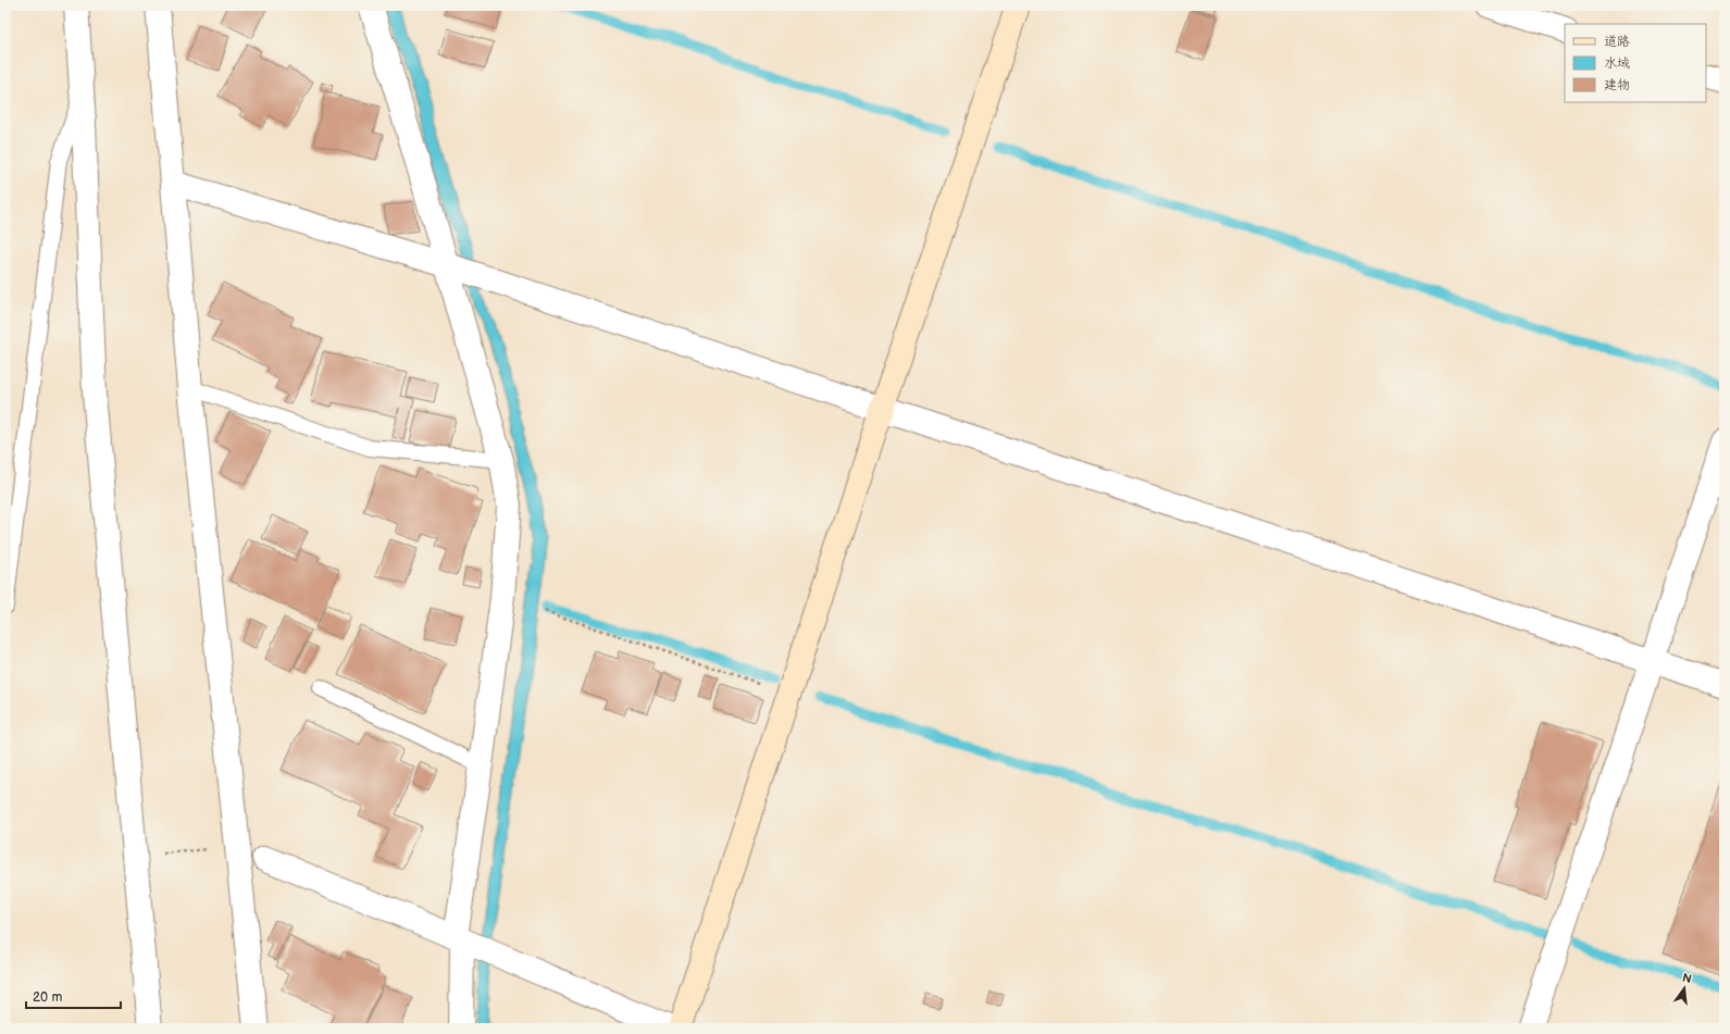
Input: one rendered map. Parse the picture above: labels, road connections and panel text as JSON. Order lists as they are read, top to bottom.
{
  "legend": ["道路", "水域", "建物"],
  "scale_bar": "20 m",
  "north": "top"
}
